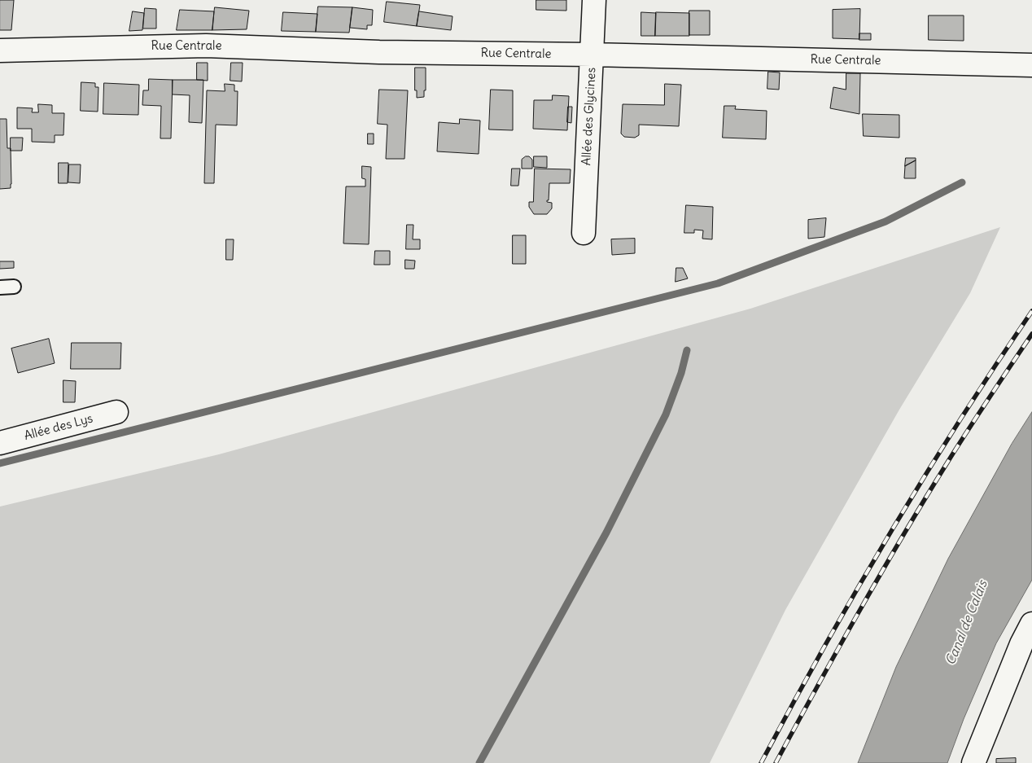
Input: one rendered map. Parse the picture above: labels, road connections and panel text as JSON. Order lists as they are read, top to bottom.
{
  "streets": {
    "street": ["Rue Centrale", "Allée des Glycines", "Allée des Lys"]
  },
  "crossings": [
    ["Rue Centrale", "Allée des Glycines"]
  ],
  "water": ["Canal de Calais"]
}
